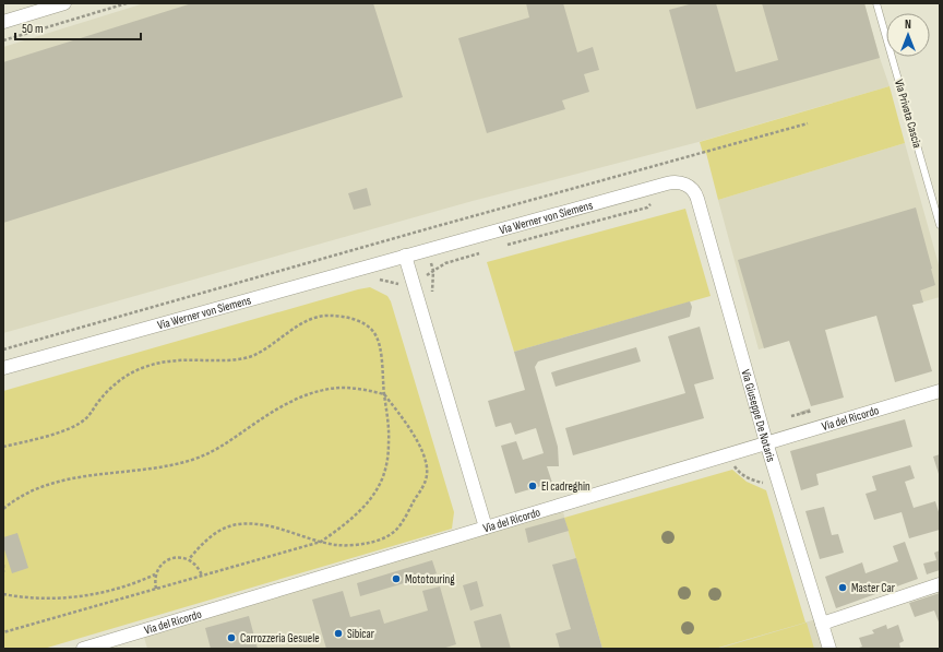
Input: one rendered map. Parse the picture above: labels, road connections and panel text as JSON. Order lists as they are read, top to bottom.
{
  "streets": {
    "street": ["Via Werner von Siemens", "Via Giuseppe De Notaris", "Via del Ricordo"],
    "lane": ["Via Privata Cascia"]
  },
  "crossings": [
    ["Via Werner von Siemens", "Via Giuseppe De Notaris"],
    ["Via Giuseppe De Notaris", "Via del Ricordo"]
  ],
  "places": [
    "El cadreghin",
    "Mototouring",
    "Master Car",
    "Sibicar",
    "Carrozzeria Gesuele"
  ],
  "scale_bar": "50 m",
  "north": "top"
}
